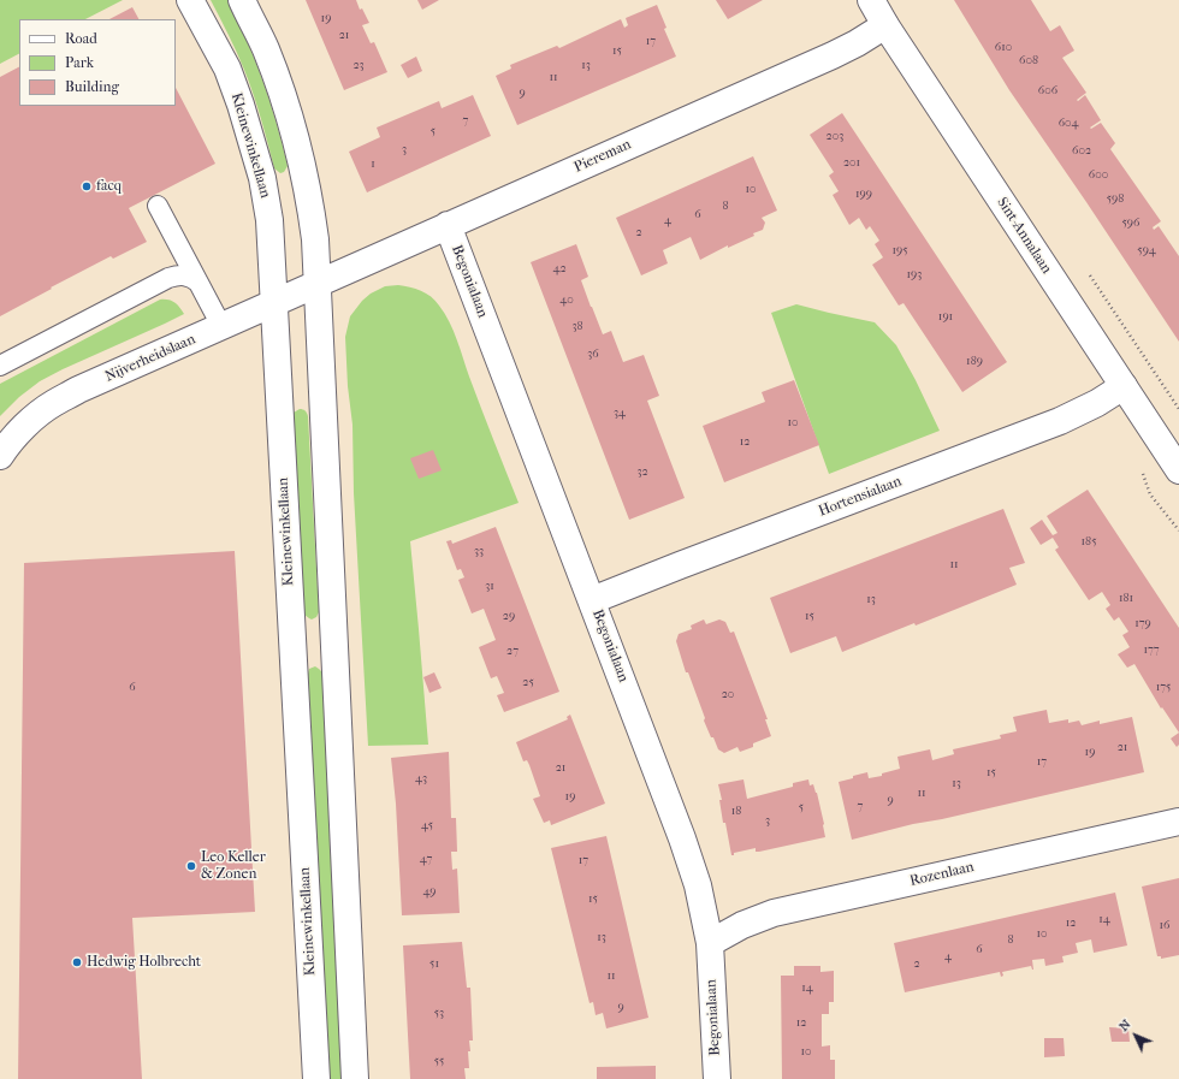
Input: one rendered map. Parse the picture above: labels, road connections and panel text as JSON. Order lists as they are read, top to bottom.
{
  "streets": {
    "street": [
      "Kleinewinkellaan",
      "Piereman",
      "Sint-Annalaan",
      "Begonialaan",
      "Nijverheidslaan",
      "Hortensialaan",
      "Rozenlaan"
    ]
  },
  "crossings": [
    ["Kleinewinkellaan", "Nijverheidslaan"],
    ["Piereman", "Sint-Annalaan"],
    ["Piereman", "Begonialaan"],
    ["Piereman", "Nijverheidslaan"],
    ["Sint-Annalaan", "Hortensialaan"],
    ["Begonialaan", "Hortensialaan"],
    ["Begonialaan", "Rozenlaan"]
  ],
  "places": ["facq", "Leo Keller & Zonen", "Hedwig Holbrecht"],
  "house_numbers": [
    "19",
    "21",
    "17",
    "610",
    "15",
    "608",
    "23",
    "13",
    "11",
    "606",
    "9",
    "7",
    "604",
    "5",
    "203",
    "3",
    "602",
    "201",
    "1",
    "600",
    "10",
    "199",
    "598",
    "8",
    "6",
    "4",
    "596",
    "2",
    "195",
    "594",
    "42",
    "193",
    "40",
    "191",
    "38",
    "36",
    "189",
    "34",
    "10",
    "12",
    "32",
    "185",
    "33",
    "11",
    "31",
    "181",
    "13",
    "29",
    "15",
    "179",
    "177",
    "27",
    "25",
    "6",
    "175",
    "20",
    "21",
    "19",
    "17",
    "21",
    "15",
    "43",
    "13",
    "11",
    "19",
    "9",
    "7",
    "5",
    "18",
    "3",
    "45",
    "47",
    "17",
    "49",
    "15",
    "14",
    "12",
    "16",
    "10",
    "13",
    "8",
    "6",
    "4",
    "51",
    "2",
    "11",
    "14",
    "9",
    "53",
    "12",
    "10",
    "55"
  ],
  "legend": ["Road", "Park", "Building"],
  "north": "top left"
}
